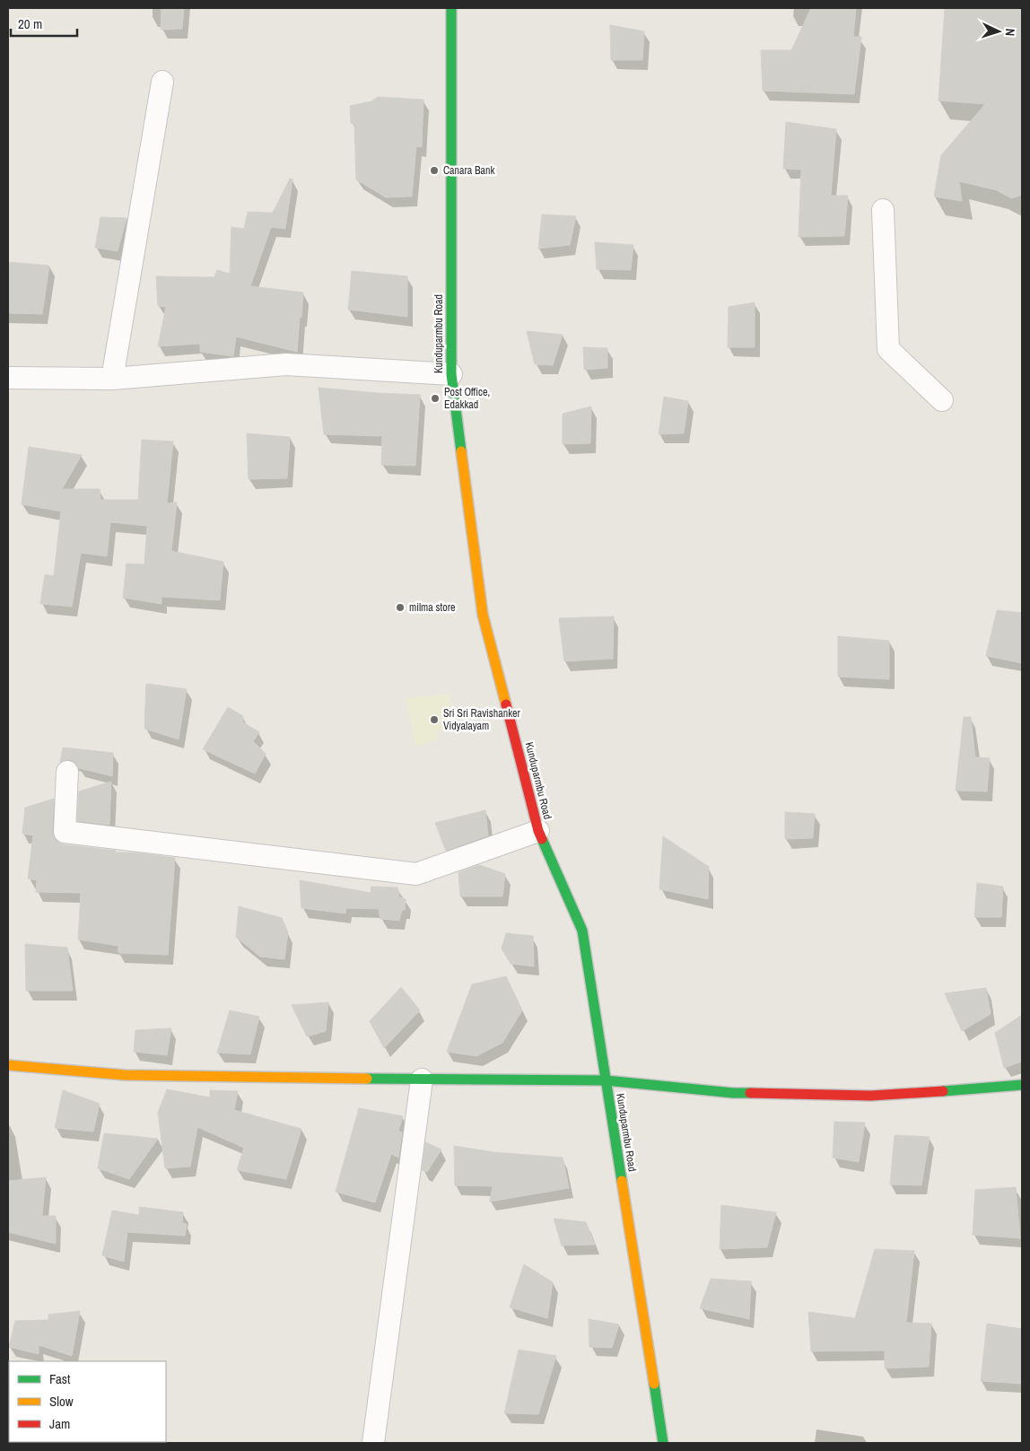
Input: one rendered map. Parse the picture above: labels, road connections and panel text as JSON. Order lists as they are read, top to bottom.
{
  "streets": {
    "main road": ["Kunduparmbu Road"]
  },
  "places": [
    "Canara Bank",
    "Post Office, Edakkad",
    "milma store",
    "Sri Sri Ravishanker Vidyalayam"
  ],
  "legend": ["Fast", "Slow", "Jam"],
  "scale_bar": "20 m",
  "north": "right"
}
